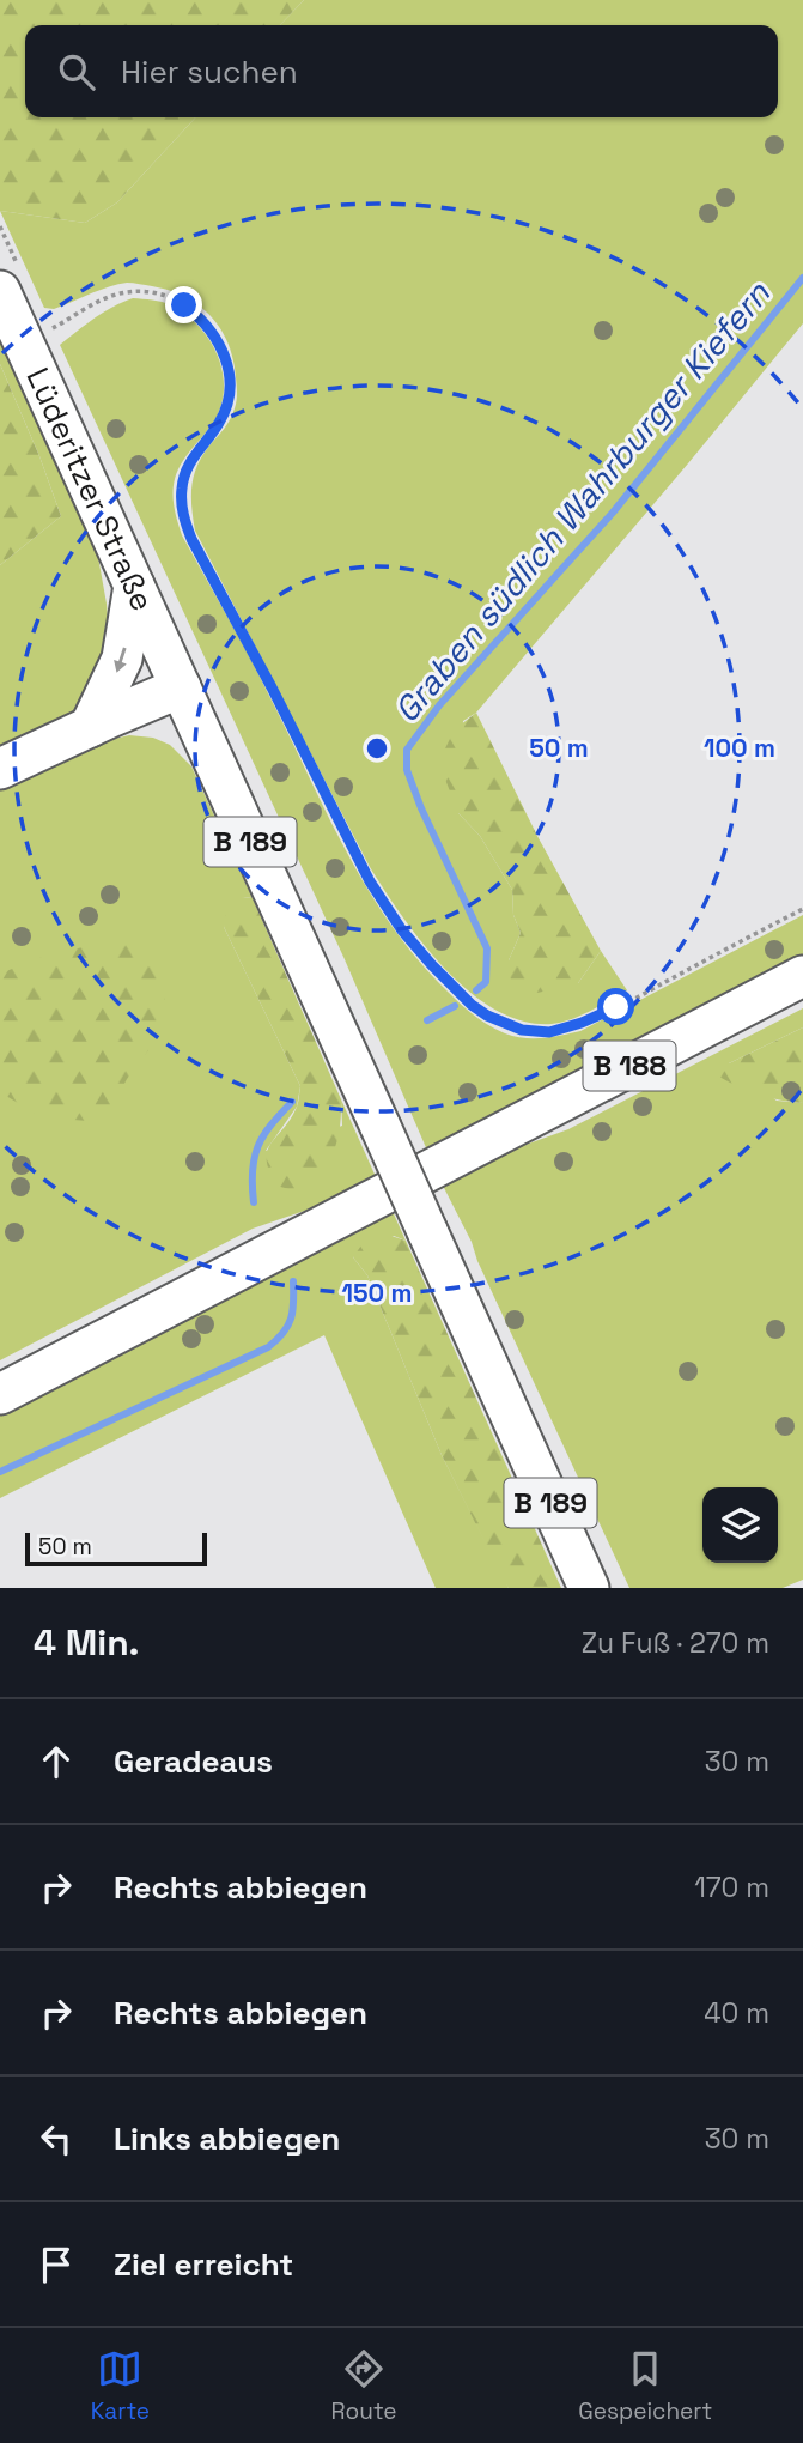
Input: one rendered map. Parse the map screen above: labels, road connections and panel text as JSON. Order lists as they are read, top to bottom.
{
  "streets": {
    "main road": ["Lüderitzer Straße", "B 189", "B 188"]
  },
  "crossings": [
    ["Lüderitzer Straße", "B 189"]
  ],
  "water": ["Graben südlich Wahrburger Kiefern"],
  "scale_bar": "50 m",
  "page": {
    "search": "Hier suchen",
    "scale": "50 m",
    "heading": ["4 Min.", "Zu Fuß · 270 m"],
    "list": [
      ["Geradeaus", "30 m"],
      ["Rechts abbiegen", "170 m"],
      ["Rechts abbiegen", "40 m"],
      ["Links abbiegen", "30 m"],
      "Ziel erreicht"
    ],
    "nav": ["Karte", "Route", "Gespeichert"]
  },
  "rings": ["50 m", "100 m", "150 m"]
}
